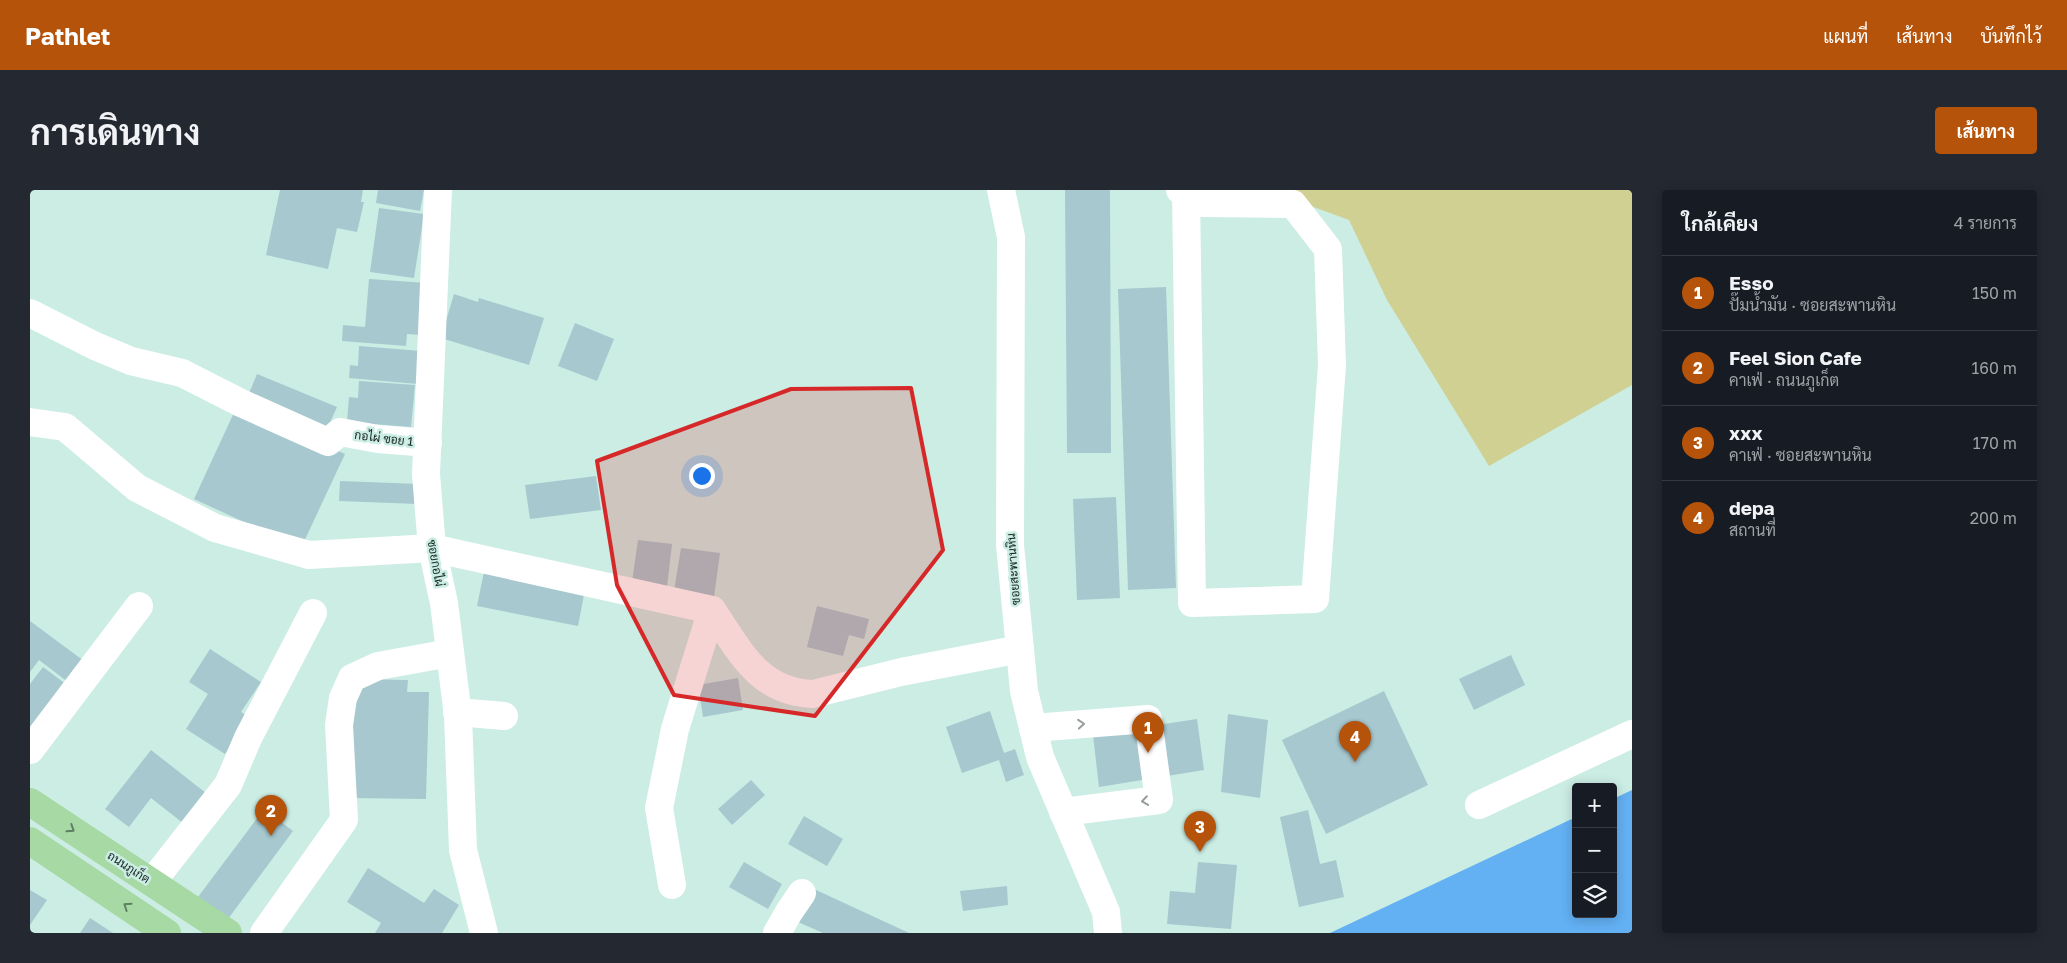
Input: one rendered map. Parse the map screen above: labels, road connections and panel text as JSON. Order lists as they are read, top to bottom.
{
  "streets": {
    "main road": ["ถนนภูเก็ต"],
    "street": ["กอไผ่ ซอย 1", "ซอยกอไผ่", "ซอยสะพานหิน"]
  },
  "crossings": [
    ["กอไผ่ ซอย 1", "ซอยกอไผ่"]
  ],
  "page": {
    "header": "Pathlet",
    "nav": ["แผนที่", "เส้นทาง", "บันทึกไว้"],
    "buttons": "เส้นทาง",
    "title": "การเดินทาง",
    "heading": ["ใกล้เคียง", "4 รายการ"],
    "list": [
      {
        "mark": "1",
        "name": "Esso",
        "note": "ปั๊มน้ำมัน · ซอยสะพานหิน",
        "value": "150 m"
      },
      {
        "mark": "2",
        "name": "Feel Sion Cafe",
        "note": "คาเฟ่ · ถนนภูเก็ต",
        "value": "160 m"
      },
      {
        "mark": "3",
        "name": "xxx",
        "note": "คาเฟ่ · ซอยสะพานหิน",
        "value": "170 m"
      },
      {
        "mark": "4",
        "name": "depa",
        "note": "สถานที่",
        "value": "200 m"
      }
    ],
    "pins": [
      "1",
      "4",
      "2",
      "3"
    ],
    "map_buttons": ["+", "−"]
  }
}
